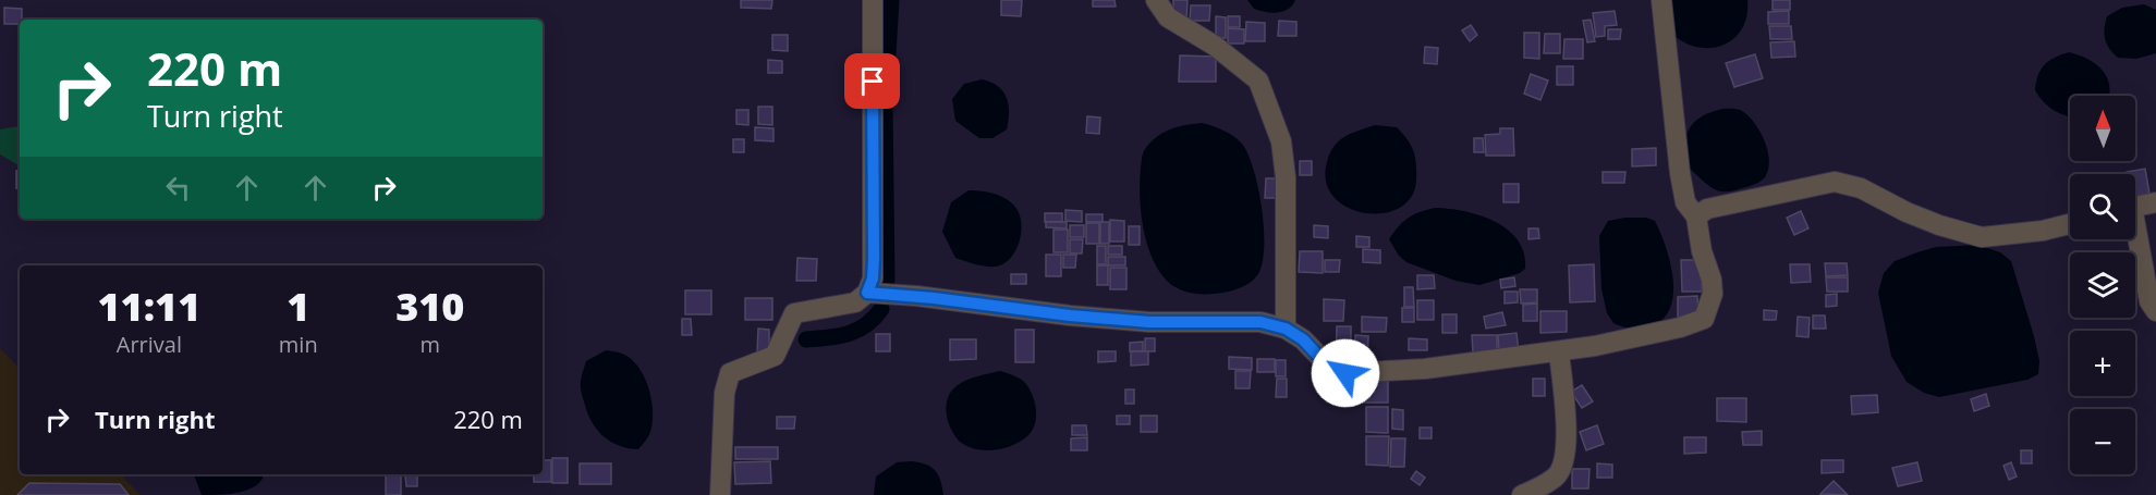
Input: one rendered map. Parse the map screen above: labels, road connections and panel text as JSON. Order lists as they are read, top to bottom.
{
  "north": "top",
  "page": {
    "turn": ["220 m", "Turn right"],
    "map_buttons": ["+", "−"],
    "eta": [
      "11:11",
      "Arrival",
      "1",
      "min",
      "310",
      "m"
    ],
    "list": [
      {
        "name": "Turn right",
        "value": "220 m"
      }
    ]
  }
}
